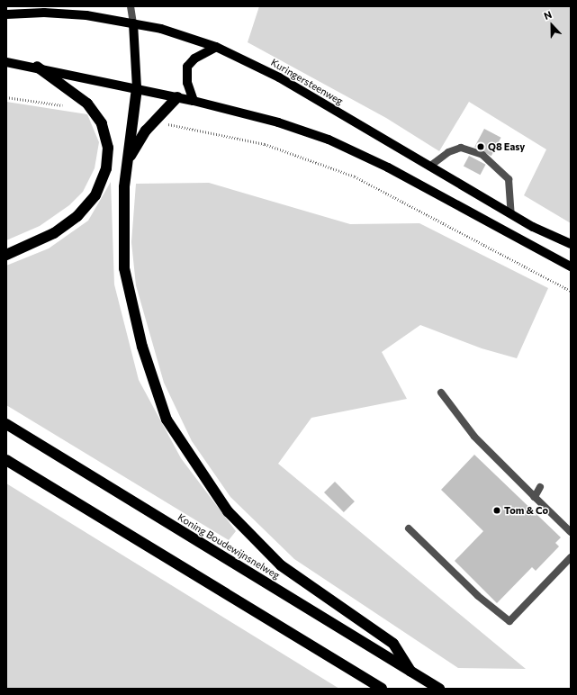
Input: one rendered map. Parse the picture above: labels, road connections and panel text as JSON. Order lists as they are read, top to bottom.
{
  "streets": {
    "highway": ["Koning Boudewijnsnelweg"],
    "main road": ["Kuringersteenweg"]
  },
  "places": ["Q8 Easy", "Tom & Co"],
  "north": "top"
}
